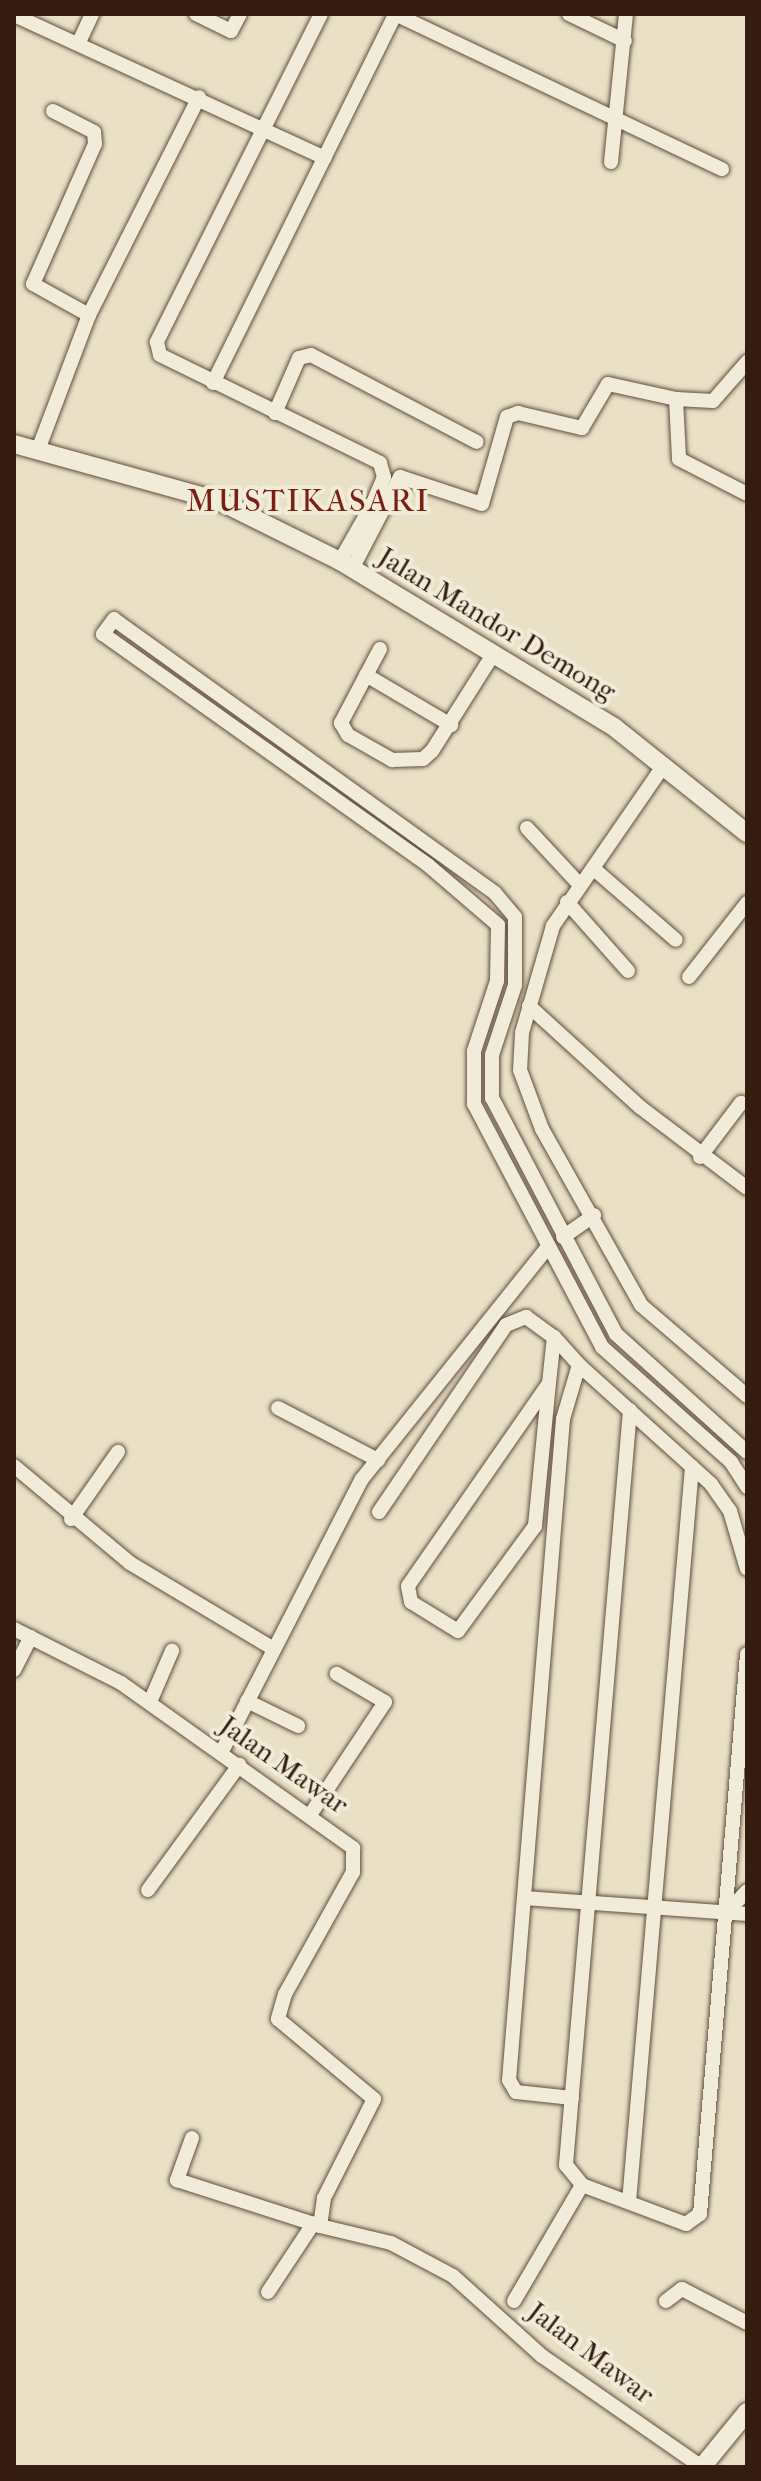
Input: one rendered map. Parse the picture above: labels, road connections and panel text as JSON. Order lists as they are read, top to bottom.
{
  "streets": {
    "main road": ["Jalan Mandor Demong"],
    "street": ["Jalan Mawar"]
  },
  "districts": ["MUSTIKASARI"]
}
